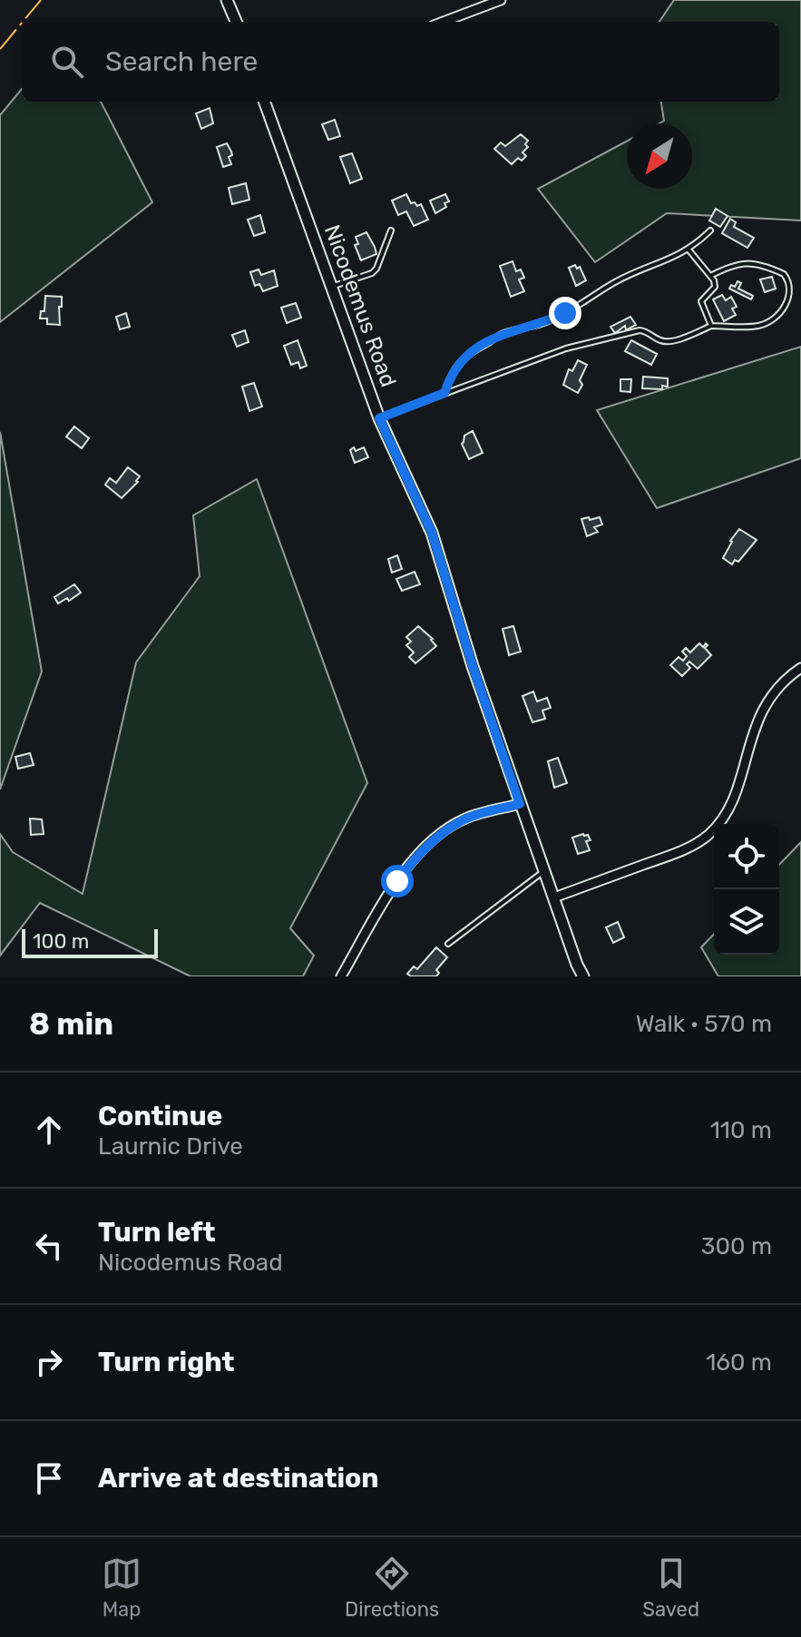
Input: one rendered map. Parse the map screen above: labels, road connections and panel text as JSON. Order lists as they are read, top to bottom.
{
  "streets": {
    "street": ["Nicodemus Road"]
  },
  "scale_bar": "100 m",
  "north": "bottom left",
  "page": {
    "search": "Search here",
    "scale": "100 m",
    "heading": ["8 min", "Walk · 570 m"],
    "list": [
      ["Continue", "Laurnic Drive", "110 m"],
      ["Turn left", "Nicodemus Road", "300 m"],
      ["Turn right", "160 m"],
      "Arrive at destination"
    ],
    "nav": ["Map", "Directions", "Saved"]
  }
}
